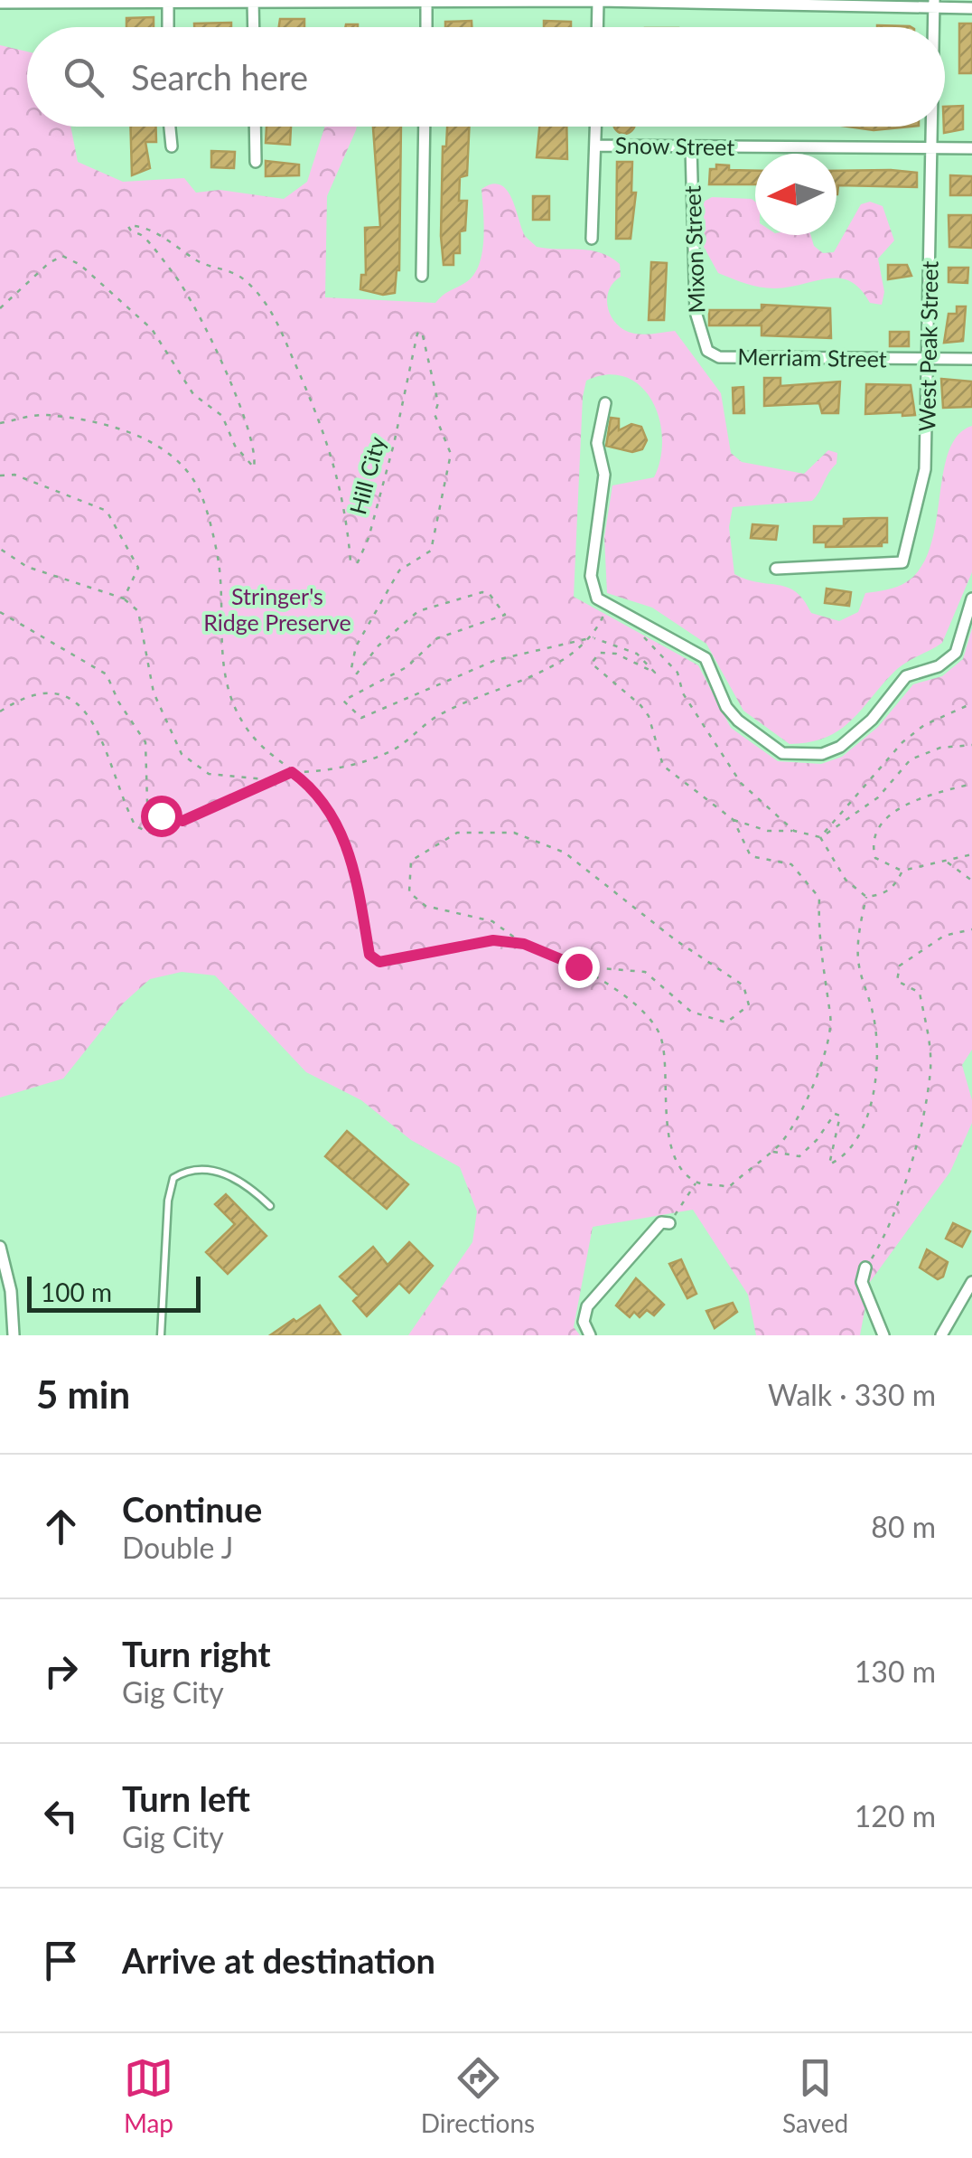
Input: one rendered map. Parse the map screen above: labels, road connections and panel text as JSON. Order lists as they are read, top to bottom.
{
  "streets": {
    "street": [
      "Snow Street",
      "Mixon Street",
      "West Peak Street",
      "Merriam Street"
    ],
    "path": ["Hill City"]
  },
  "crossings": [
    ["Snow Street", "Mixon Street"],
    ["Snow Street", "West Peak Street"],
    ["Mixon Street", "Merriam Street"],
    ["West Peak Street", "Merriam Street"]
  ],
  "parks": ["Stringer's Ridge Preserve"],
  "scale_bar": "100 m",
  "north": "left",
  "page": {
    "search": "Search here",
    "scale": "100 m",
    "heading": ["5 min", "Walk · 330 m"],
    "list": [
      ["Continue", "Double J", "80 m"],
      ["Turn right", "Gig City", "130 m"],
      ["Turn left", "Gig City", "120 m"],
      "Arrive at destination"
    ],
    "nav": ["Map", "Directions", "Saved"]
  }
}
